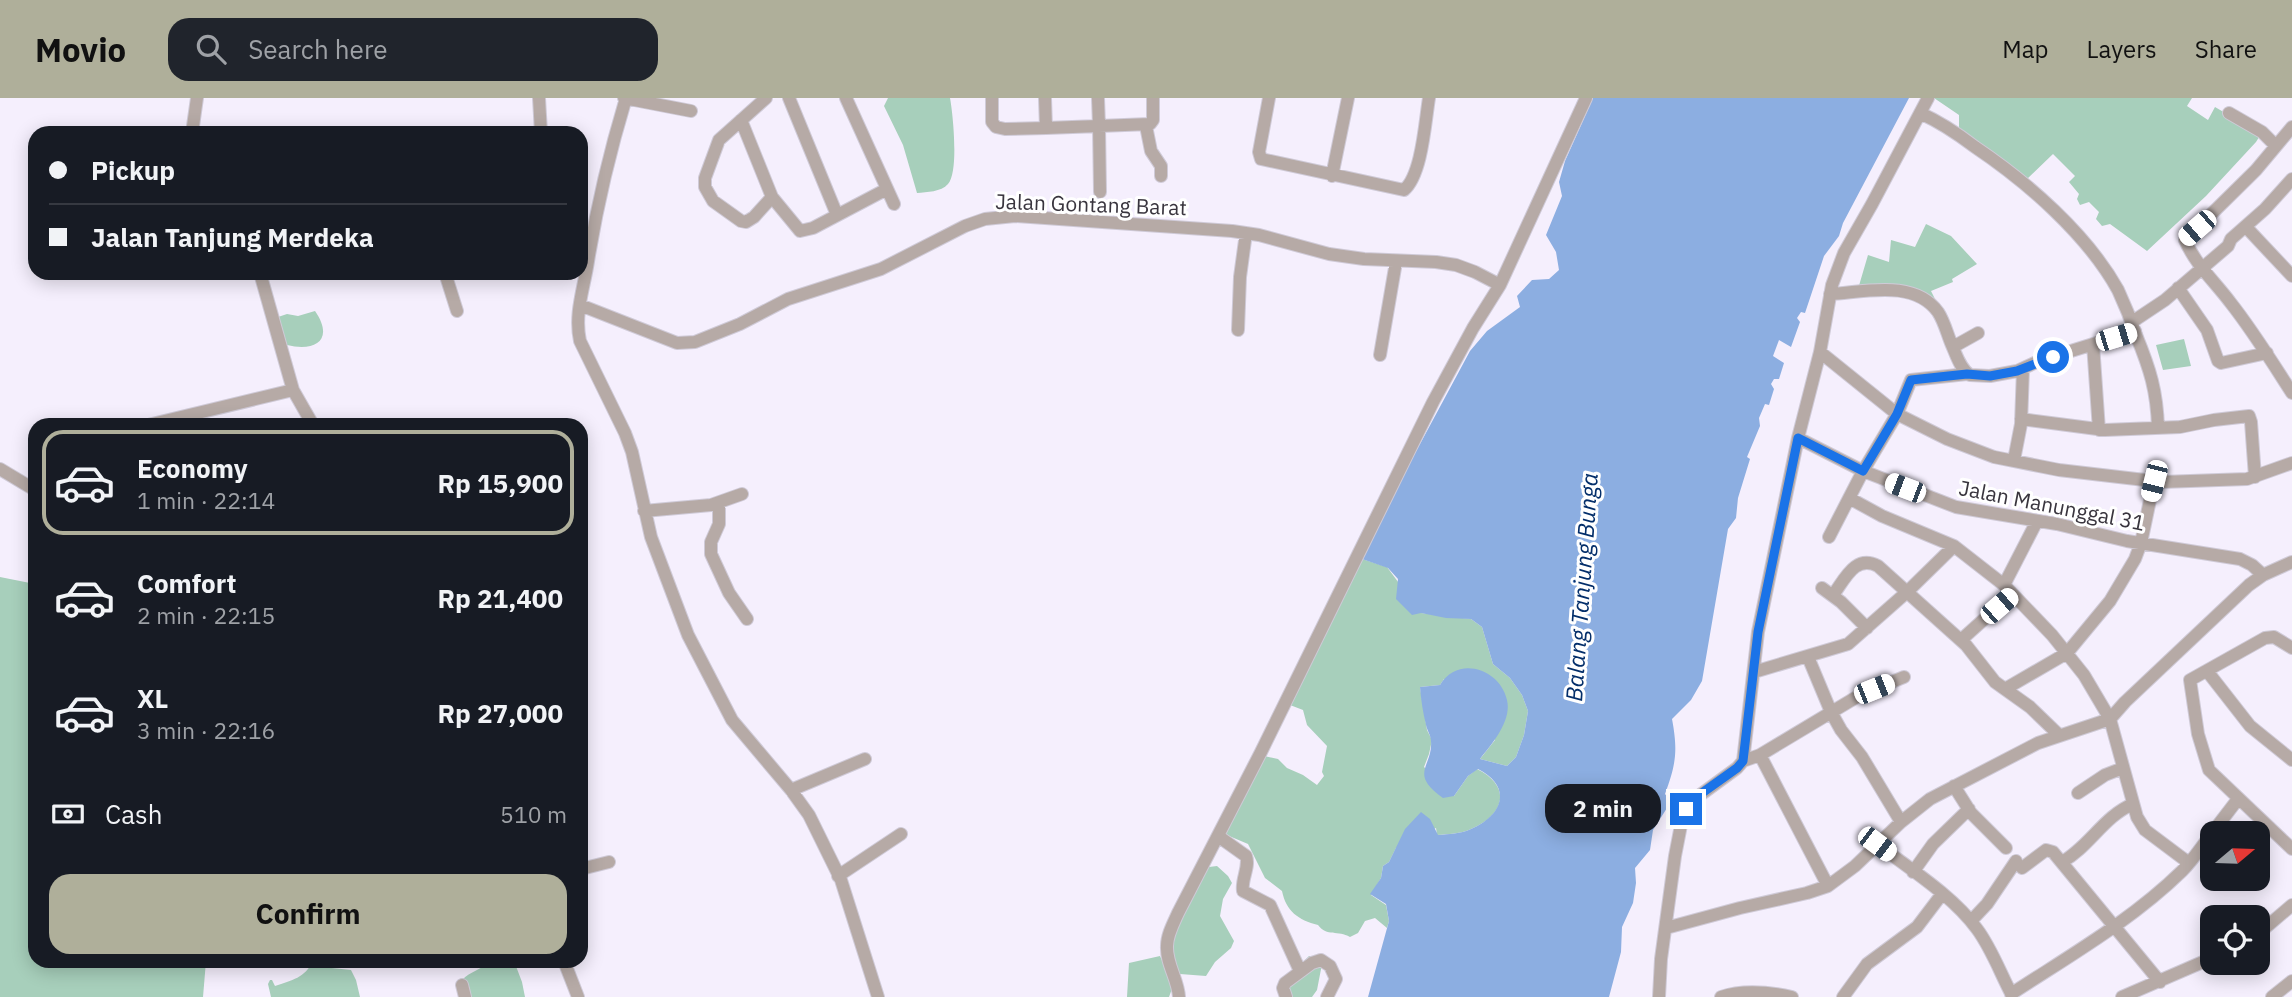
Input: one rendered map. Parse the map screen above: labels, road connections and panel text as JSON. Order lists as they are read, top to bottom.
{
  "streets": {
    "street": ["Jalan Gontang Barat", "Jalan Manunggal 31"]
  },
  "water": ["Balang Tanjung Bunga"],
  "north": "right",
  "page": {
    "header": "Movio",
    "search": "Search here",
    "nav": ["Map", "Layers", "Share"],
    "banner": ["Pickup", "Jalan Tanjung Merdeka"],
    "list": [
      {
        "name": "Economy",
        "note": "1 min · 22:14",
        "value": "Rp 15,900"
      },
      {
        "name": "Comfort",
        "note": "2 min · 22:15",
        "value": "Rp 21,400"
      },
      {
        "name": "XL",
        "note": "3 min · 22:16",
        "value": "Rp 27,000"
      }
    ],
    "pay": ["Cash", "510 m"],
    "bubble": "2 min",
    "buttons": "Confirm"
  }
}
